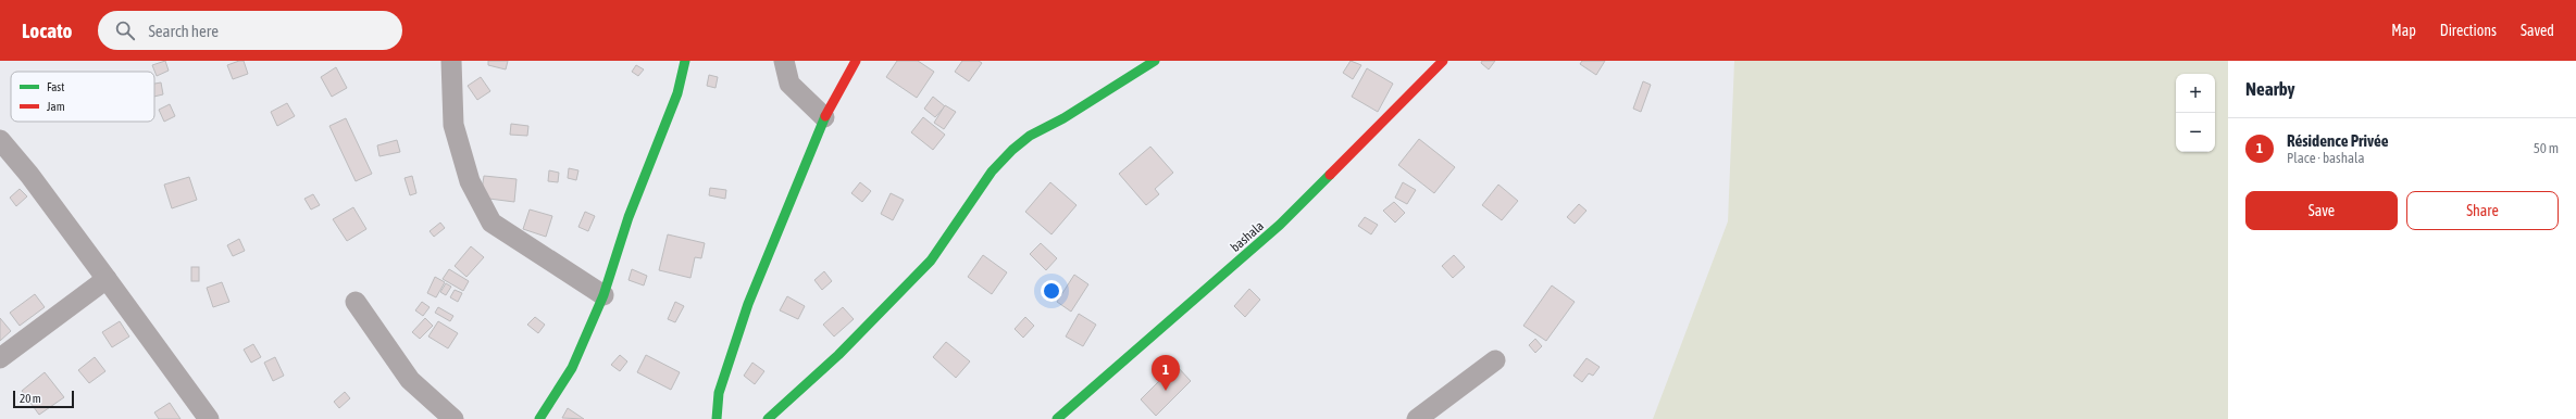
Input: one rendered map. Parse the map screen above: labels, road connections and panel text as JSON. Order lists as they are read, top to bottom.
{
  "streets": {
    "street": ["bashala"]
  },
  "legend": ["Fast", "Jam"],
  "scale_bar": "20 m",
  "page": {
    "header": "Locato",
    "search": "Search here",
    "nav": ["Map", "Directions", "Saved"],
    "heading": "Nearby",
    "map_buttons": ["+", "−"],
    "list": [
      {
        "mark": "1",
        "name": "Résidence Privée",
        "note": "Place · bashala",
        "value": "50 m"
      }
    ],
    "buttons": ["Save", "Share"],
    "pins": "1",
    "scale": "20 m"
  }
}
